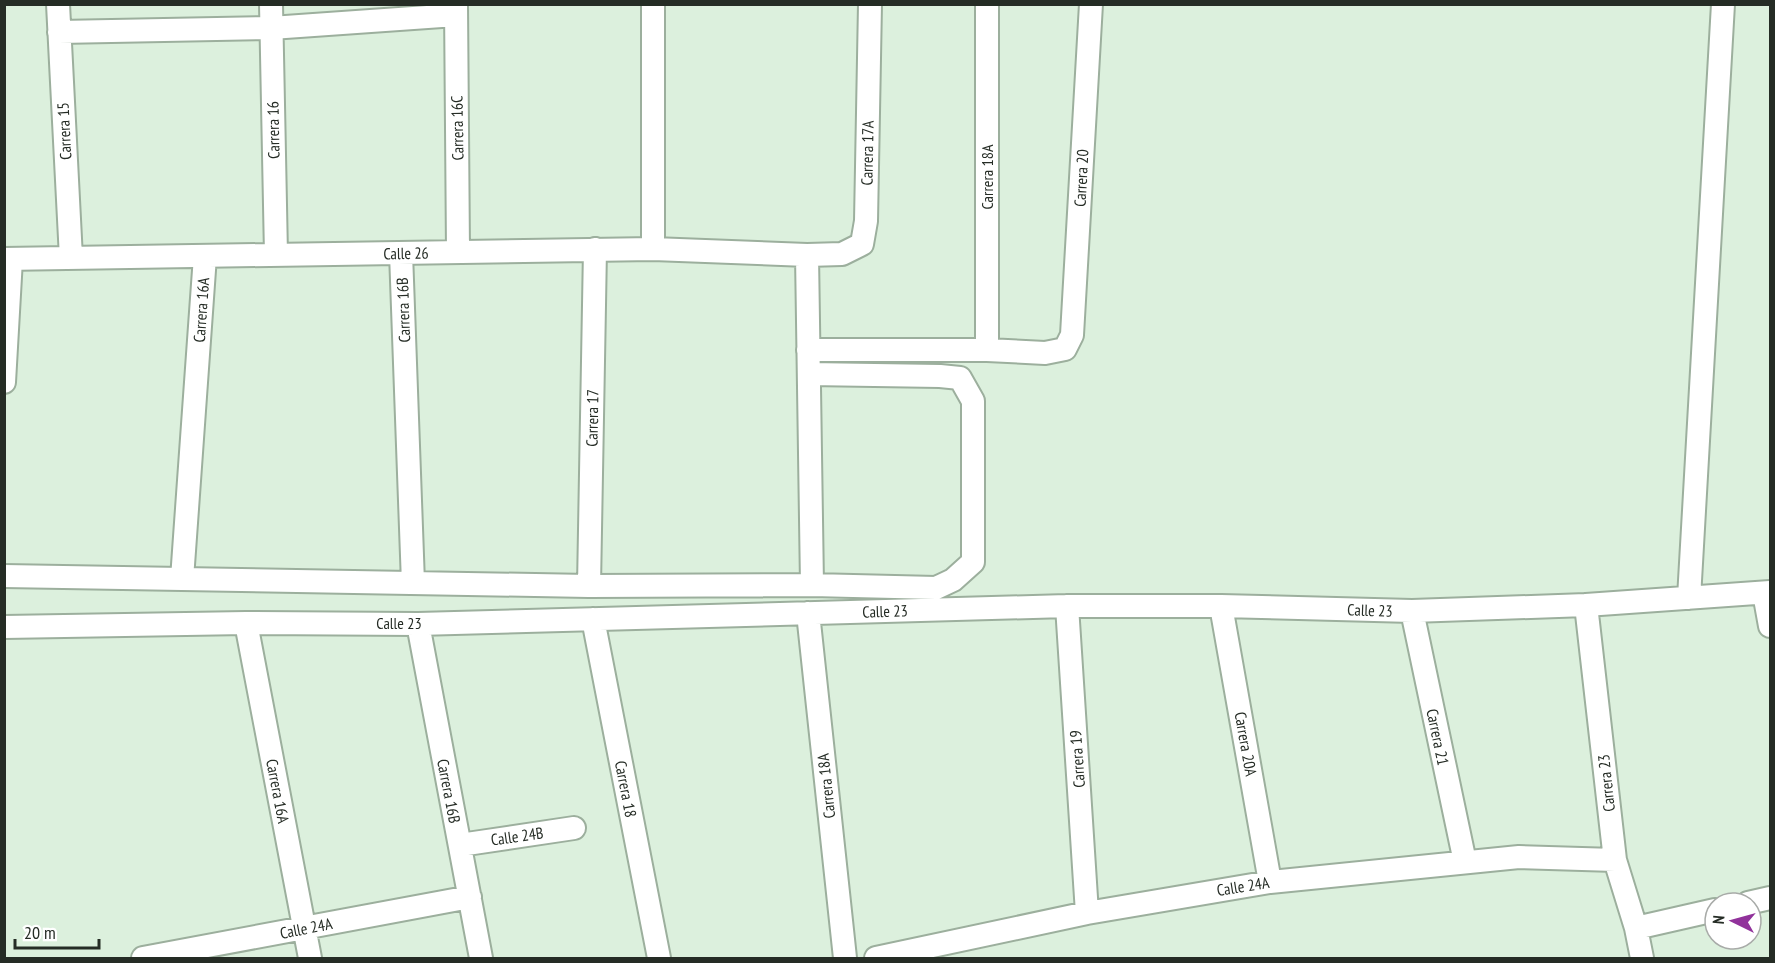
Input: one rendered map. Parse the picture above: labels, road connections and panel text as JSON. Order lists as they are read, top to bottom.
{
  "streets": {
    "street": [
      "Carrera 16C",
      "Carrera 16",
      "Carrera 15",
      "Carrera 17A",
      "Carrera 18A",
      "Carrera 20",
      "Calle 26",
      "Carrera 16A",
      "Carrera 16B",
      "Carrera 17",
      "Calle 23",
      "Carrera 21",
      "Carrera 20A",
      "Carrera 19",
      "Carrera 23",
      "Carrera 18",
      "Calle 24B",
      "Calle 24A"
    ]
  },
  "crossings": [
    ["Carrera 16C", "Calle 26"],
    ["Carrera 16", "Calle 26"],
    ["Carrera 15", "Calle 26"],
    ["Carrera 17A", "Calle 26"],
    ["Carrera 18A", "Carrera 20"],
    ["Carrera 18A", "Calle 23"],
    ["Calle 26", "Carrera 16A"],
    ["Calle 26", "Carrera 16B"],
    ["Calle 26", "Carrera 17"],
    ["Carrera 16A", "Calle 23"],
    ["Carrera 16A", "Calle 24A"],
    ["Carrera 16B", "Calle 23"],
    ["Carrera 16B", "Calle 24B"],
    ["Carrera 16B", "Calle 24A"],
    ["Calle 23", "Carrera 21"],
    ["Calle 23", "Carrera 20A"],
    ["Calle 23", "Carrera 19"],
    ["Calle 23", "Carrera 23"],
    ["Calle 23", "Carrera 18"],
    ["Carrera 21", "Calle 24A"],
    ["Carrera 20A", "Calle 24A"],
    ["Carrera 19", "Calle 24A"],
    ["Carrera 23", "Calle 24A"]
  ],
  "scale_bar": "20 m",
  "north": "left"
}
